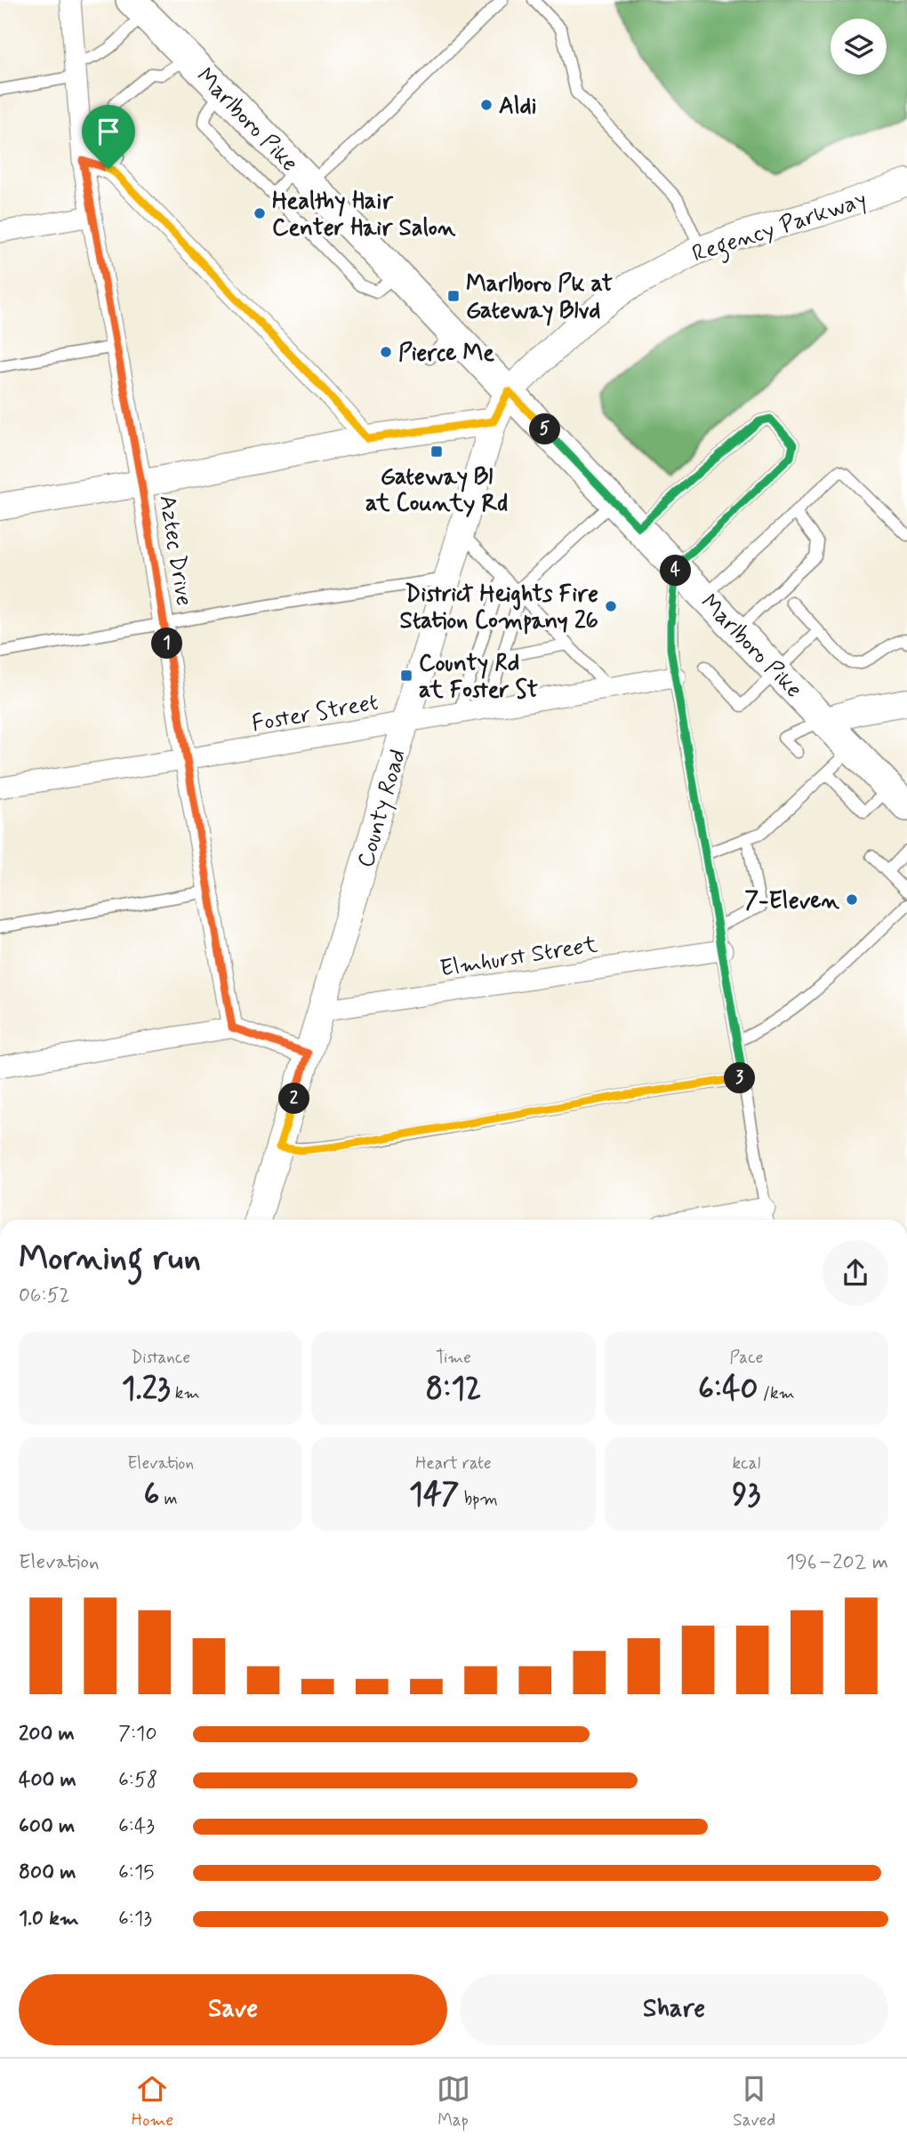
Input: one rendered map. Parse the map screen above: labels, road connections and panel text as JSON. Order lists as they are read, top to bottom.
{
  "streets": {
    "main road": ["Marlboro Pike"],
    "street": [
      "Regency Parkway",
      "Aztec Drive",
      "Foster Street",
      "County Road",
      "Elmhurst Street"
    ]
  },
  "crossings": [
    ["Marlboro Pike", "Regency Parkway"],
    ["Marlboro Pike", "County Road"],
    ["Regency Parkway", "County Road"],
    ["Aztec Drive", "Foster Street"],
    ["Foster Street", "County Road"],
    ["County Road", "Elmhurst Street"]
  ],
  "places": {
    "other": [
      "Aldi",
      "Healthy Hair Center Hair Salon",
      "Pierce Me",
      "District Heights Fire Station Company 26",
      "7-Eleven"
    ],
    "transit": ["Marlboro Pk at Gateway Blvd", "Gateway Bl at County Rd", "County Rd at Foster St"]
  },
  "page": {
    "pins": [
      "5",
      "4",
      "1",
      "3",
      "2"
    ],
    "heading": ["Morning run", "06:52"],
    "stats": [
      ["Distance", "1.23 km"],
      ["Time", "8:12"],
      ["Pace", "6:40 /km"],
      ["Elevation", "6 m"],
      ["Heart rate", "147 bpm"],
      ["kcal", "93"]
    ],
    "chart": ["Elevation", "196–202 m"],
    "list": [
      {
        "name": "200 m",
        "note": "7:10"
      },
      {
        "name": "400 m",
        "note": "6:58"
      },
      {
        "name": "600 m",
        "note": "6:43"
      },
      {
        "name": "800 m",
        "note": "6:15"
      },
      {
        "name": "1.0 km",
        "note": "6:13"
      }
    ],
    "buttons": ["Save", "Share"],
    "tabs": ["Home", "Map", "Saved"]
  }
}
